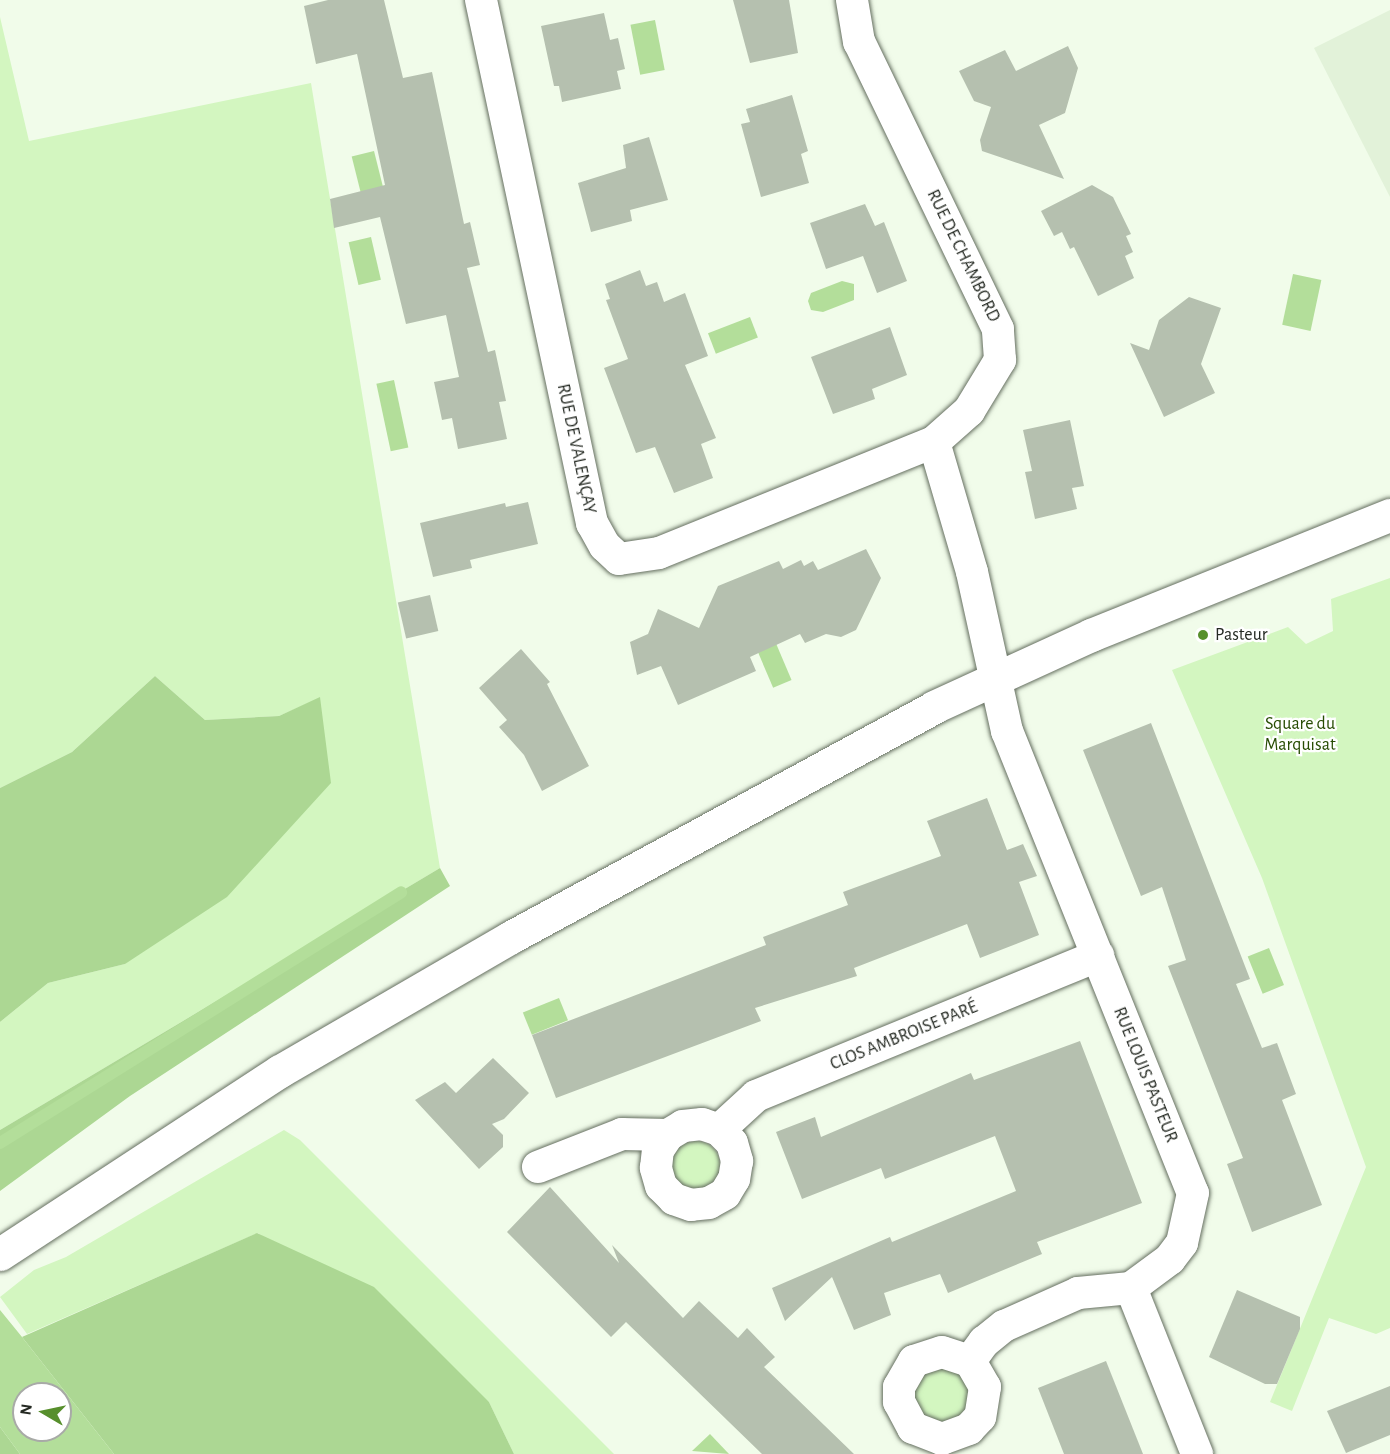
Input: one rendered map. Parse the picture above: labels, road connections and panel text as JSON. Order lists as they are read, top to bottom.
{
  "streets": {
    "street": [
      "RUE DE CHAMBORD",
      "RUE DE VALENÇAY",
      "CLOS AMBROISE PARÉ",
      "RUE LOUIS PASTEUR"
    ]
  },
  "crossings": [
    ["RUE DE CHAMBORD", "RUE DE VALENÇAY"],
    ["CLOS AMBROISE PARÉ", "RUE LOUIS PASTEUR"]
  ],
  "parks": ["Square du Marquisat"],
  "places": ["Pasteur"],
  "north": "left"
}
